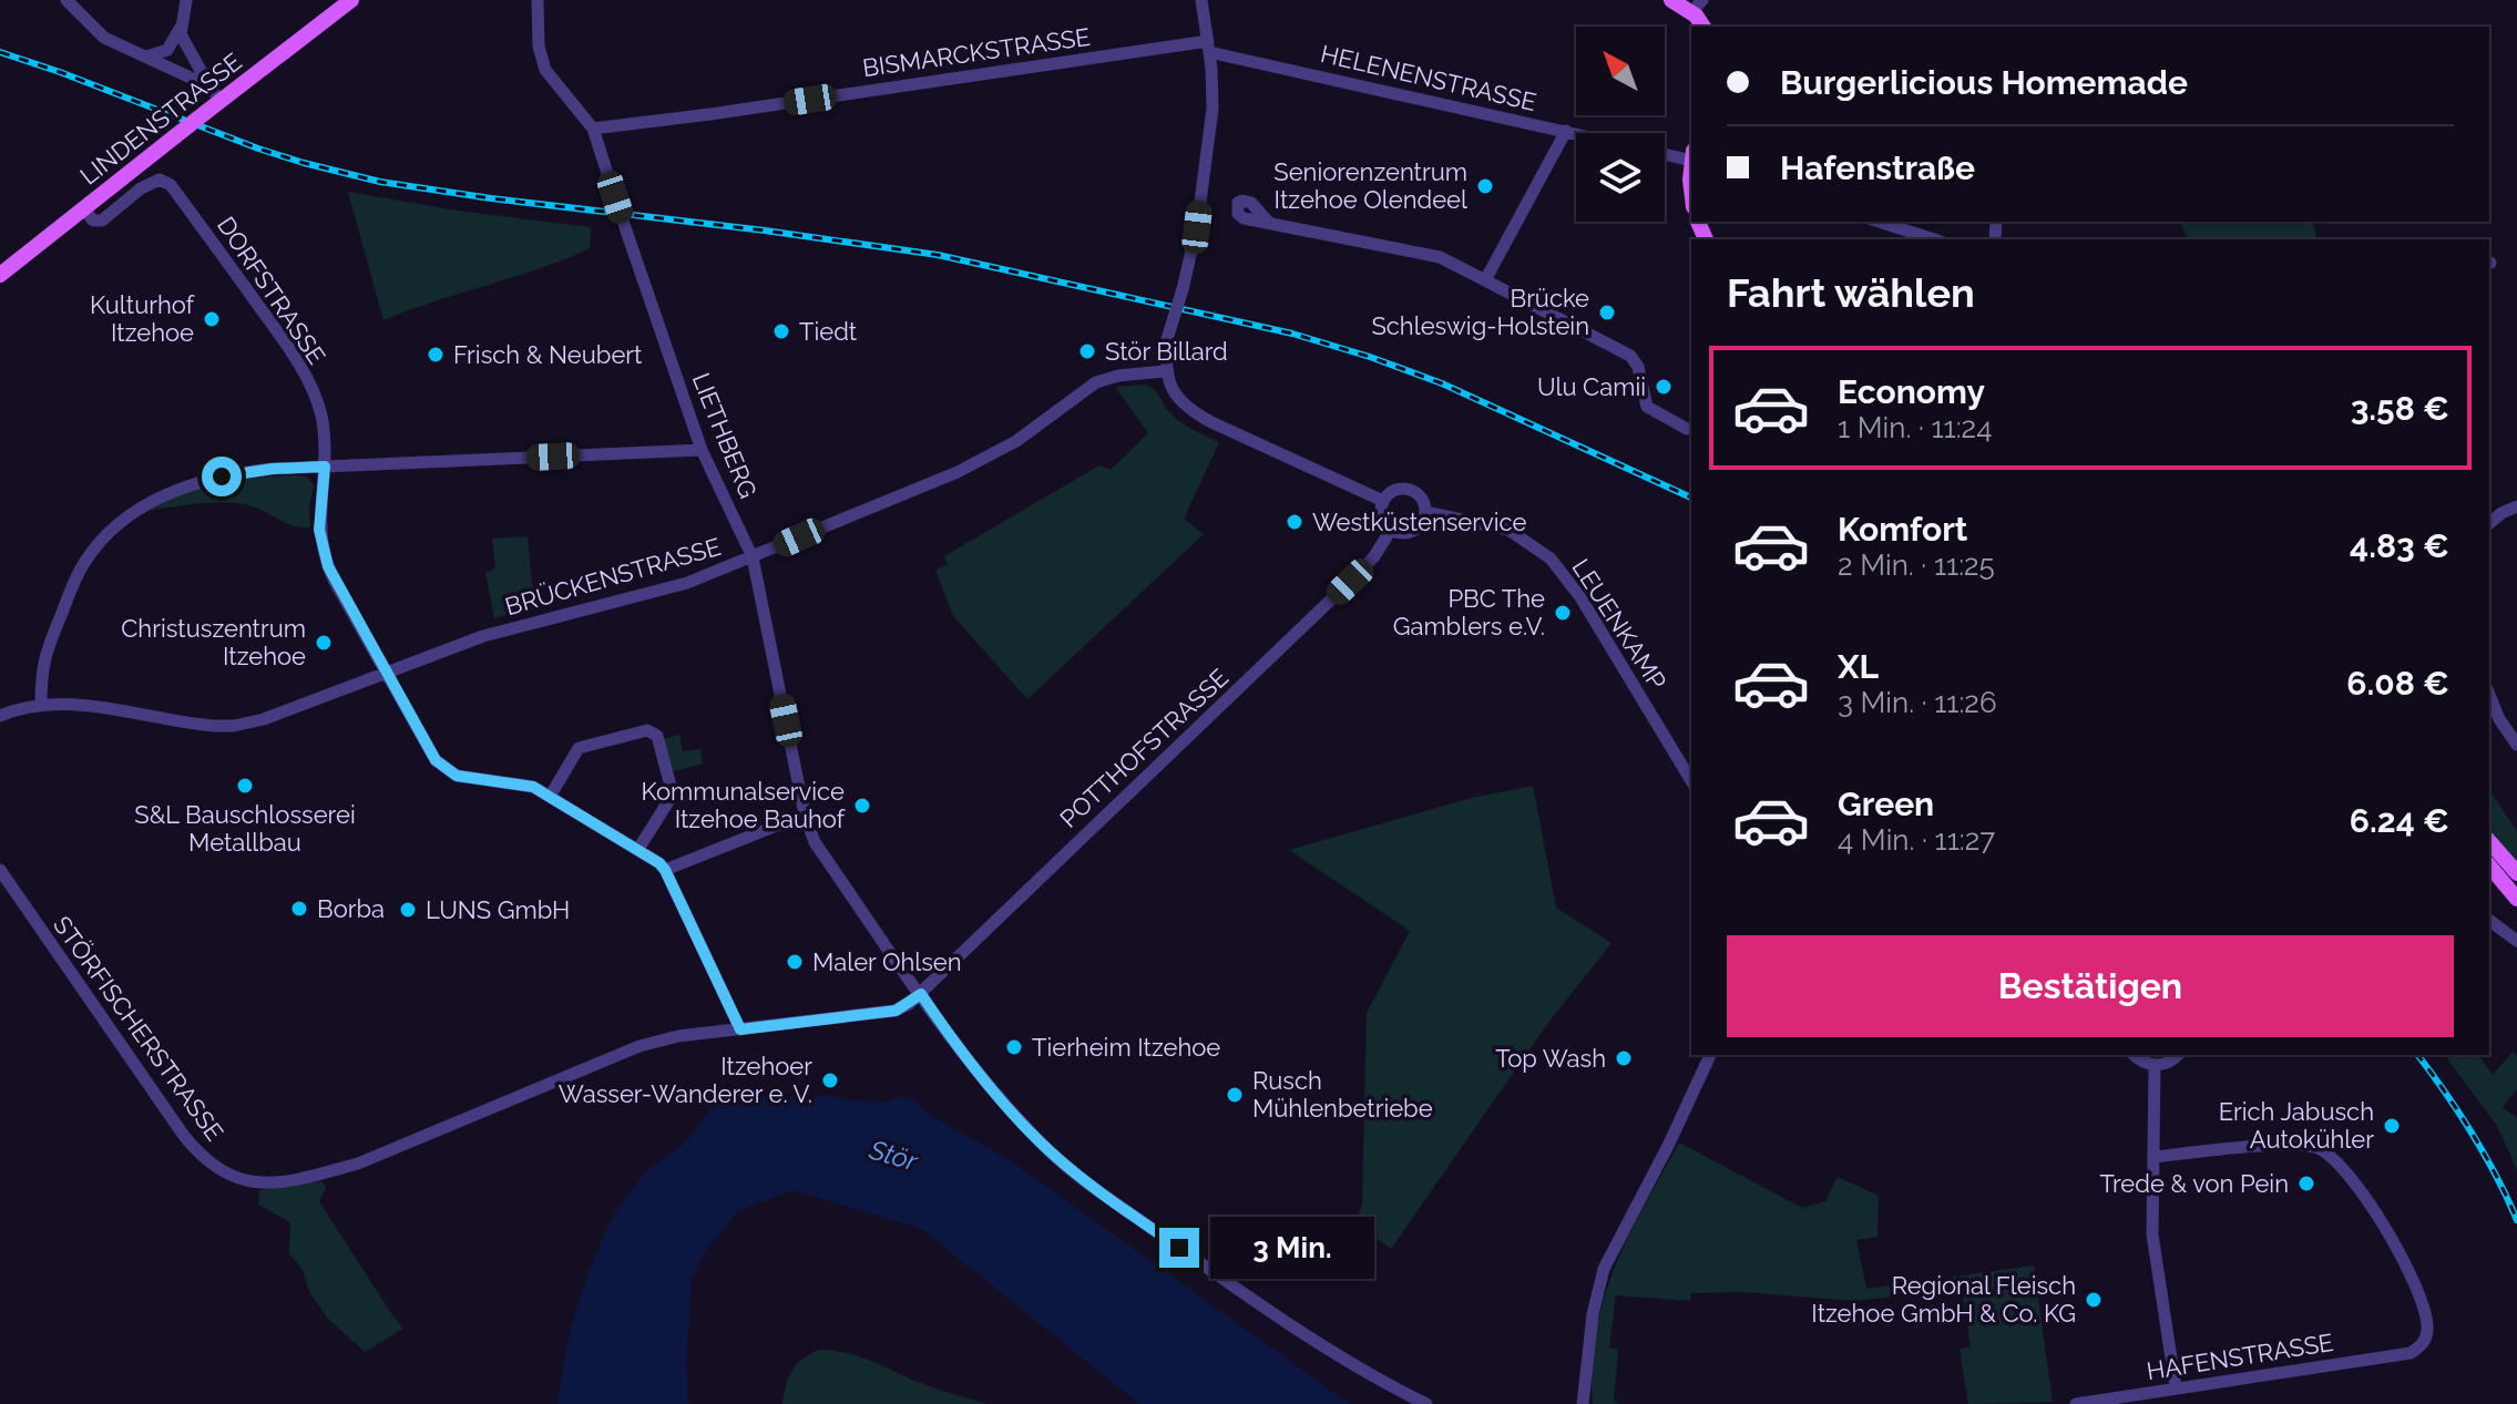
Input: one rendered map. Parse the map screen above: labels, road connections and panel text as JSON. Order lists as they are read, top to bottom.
{
  "streets": {
    "main road": ["LINDENSTRASSE"],
    "street": [
      "BISMARCKSTRASSE",
      "HELENENSTRASSE",
      "DORFSTRASSE",
      "LIETHBERG",
      "BRÜCKENSTRASSE",
      "LEUENKAMP",
      "POTTHOFSTRASSE",
      "STÖRFISCHERSTRASSE",
      "HAFENSTRASSE"
    ]
  },
  "crossings": [
    ["BISMARCKSTRASSE", "HELENENSTRASSE"],
    ["BISMARCKSTRASSE", "LIETHBERG"],
    ["LINDENSTRASSE", "DORFSTRASSE"],
    ["DORFSTRASSE", "BRÜCKENSTRASSE"],
    ["DORFSTRASSE", "STÖRFISCHERSTRASSE"],
    ["LIETHBERG", "BRÜCKENSTRASSE"],
    ["BRÜCKENSTRASSE", "LEUENKAMP"],
    ["LEUENKAMP", "POTTHOFSTRASSE"],
    ["POTTHOFSTRASSE", "STÖRFISCHERSTRASSE"]
  ],
  "water": ["Stör"],
  "places": [
    "Seniorenzentrum Itzehoe Olendeel",
    "Brücke Schleswig-Holstein",
    "Kulturhof Itzehoe",
    "Tiedt",
    "Stör Billard",
    "Frisch & Neubert",
    "Ulu Camii",
    "Westküstenservice",
    "PBC The Gamblers e.V.",
    "Christuszentrum Itzehoe",
    "S&L Bauschlosserei Metallbau",
    "Kommunalservice Itzehoe Bauhof",
    "Borba",
    "LUNS GmbH",
    "Maler Ohlsen",
    "Tierheim Itzehoe",
    "Top Wash",
    "Itzehoer Wasser-Wanderer e. V.",
    "Rusch Mühlenbetriebe",
    "Erich Jabusch Autokühler",
    "Trede & von Pein",
    "Regional Fleisch Itzehoe GmbH & Co. KG"
  ],
  "north": "top left",
  "page": {
    "banner": ["Burgerlicious Homemade", "Hafenstraße"],
    "heading": "Fahrt wählen",
    "list": [
      {
        "name": "Economy",
        "note": "1 Min. · 11:24",
        "value": "3.58 €"
      },
      {
        "name": "Komfort",
        "note": "2 Min. · 11:25",
        "value": "4.83 €"
      },
      {
        "name": "XL",
        "note": "3 Min. · 11:26",
        "value": "6.08 €"
      },
      {
        "name": "Green",
        "note": "4 Min. · 11:27",
        "value": "6.24 €"
      }
    ],
    "buttons": "Bestätigen",
    "bubble": "3 Min."
  }
}
